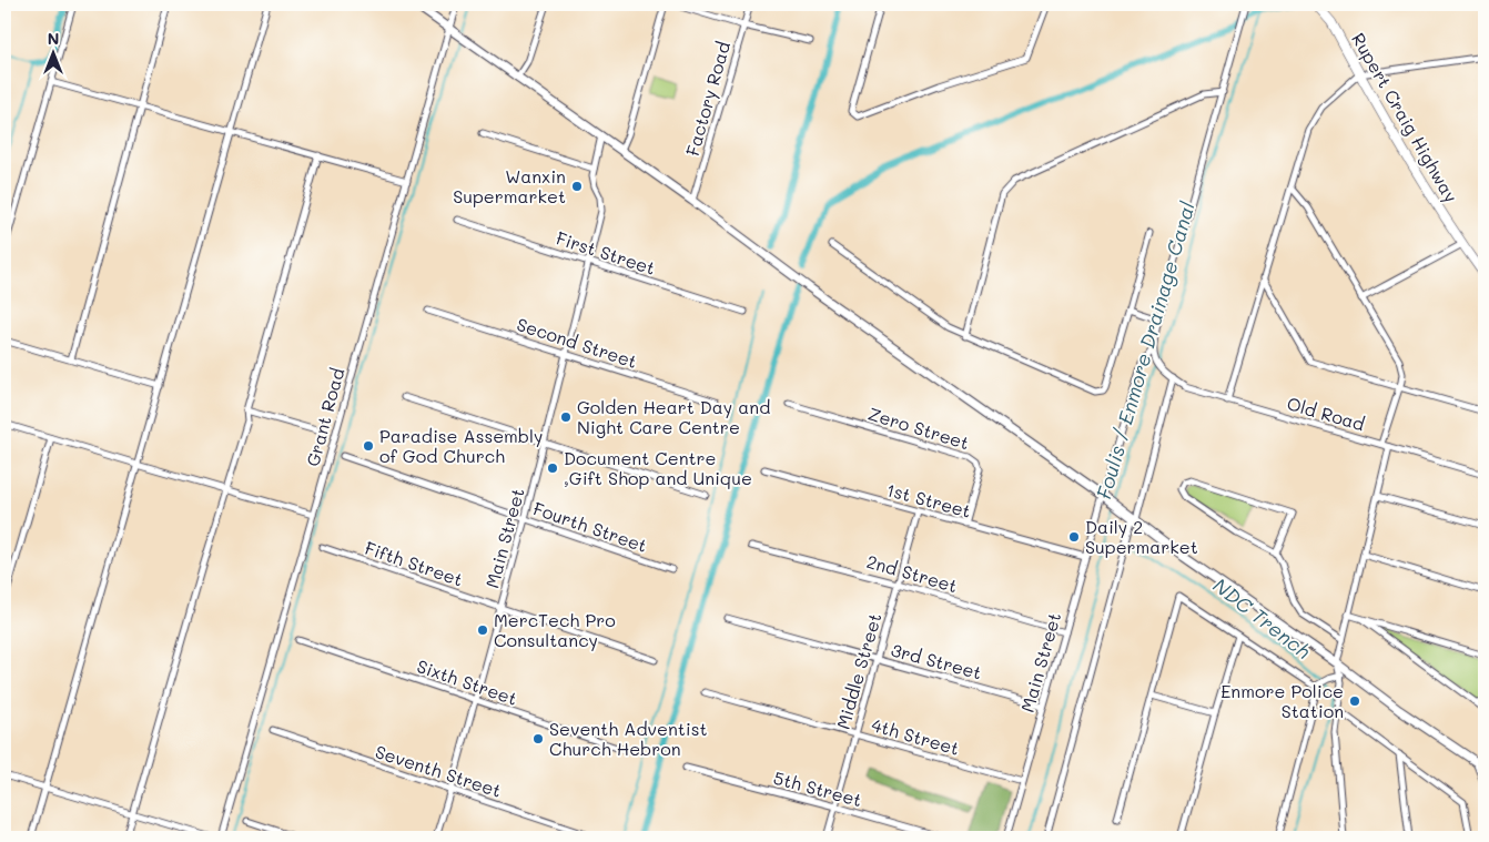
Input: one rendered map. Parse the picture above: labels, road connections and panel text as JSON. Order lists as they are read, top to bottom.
{
  "streets": {
    "main road": ["Rupert Craig Highway"],
    "street": [
      "Factory Road",
      "First Street",
      "Second Street",
      "Old Road",
      "Grant Road",
      "Zero Street",
      "1st Street",
      "Fourth Street",
      "Main Street",
      "Fifth Street",
      "2nd Street",
      "3rd Street",
      "Middle Street",
      "Sixth Street",
      "4th Street",
      "Seventh Street",
      "5th Street"
    ]
  },
  "crossings": [
    ["First Street", "Main Street"],
    ["Second Street", "Main Street"],
    ["Old Road", "Main Street"],
    ["Zero Street", "1st Street"],
    ["1st Street", "Main Street"],
    ["1st Street", "Middle Street"],
    ["Fourth Street", "Main Street"],
    ["Main Street", "Fifth Street"],
    ["Main Street", "2nd Street"],
    ["Main Street", "3rd Street"],
    ["Main Street", "Sixth Street"],
    ["Main Street", "4th Street"],
    ["Main Street", "Seventh Street"],
    ["2nd Street", "Middle Street"],
    ["3rd Street", "Middle Street"],
    ["Middle Street", "4th Street"],
    ["Middle Street", "5th Street"]
  ],
  "water": ["Foulis / Enmore Drainage Canal", "NDC Trench"],
  "places": [
    "Wanxin Supermarket",
    "Golden Heart Day and Night Care Centre",
    "Paradise Assembly of God Church",
    "Document Centre ,Gift Shop and Unique",
    "Daily 2 Supermarket",
    "MercTech Pro Consultancy",
    "Enmore Police Station",
    "Seventh Adventist Church Hebron"
  ],
  "north": "top"
}
